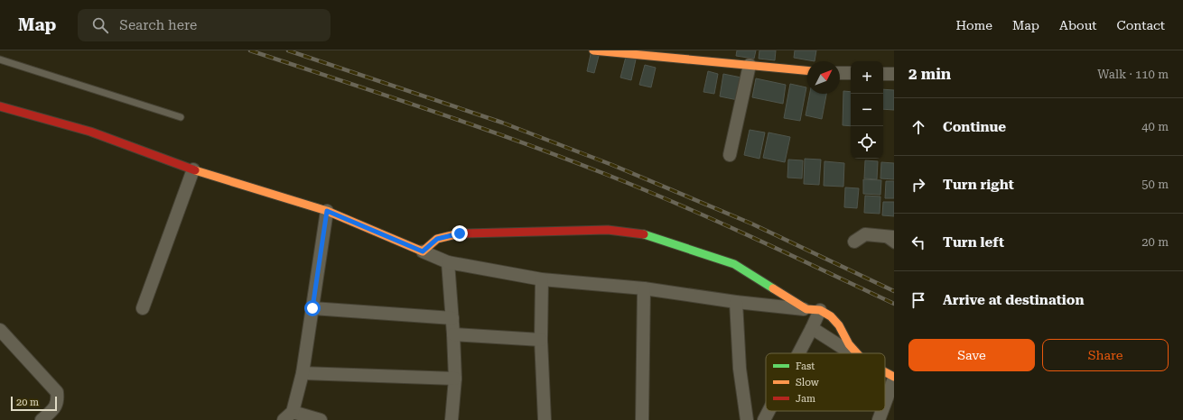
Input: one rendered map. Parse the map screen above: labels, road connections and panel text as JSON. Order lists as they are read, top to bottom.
{
  "legend": ["Fast", "Slow", "Jam"],
  "scale_bar": "20 m",
  "north": "top right",
  "page": {
    "header": "Map",
    "search": "Search here",
    "nav": [
      "Home",
      "Map",
      "About",
      "Contact"
    ],
    "heading": ["2 min", "Walk · 110 m"],
    "map_buttons": ["+", "−"],
    "list": [
      ["Continue", "40 m"],
      ["Turn right", "50 m"],
      ["Turn left", "20 m"],
      "Arrive at destination"
    ],
    "buttons": ["Save", "Share"],
    "scale": "20 m"
  }
}
